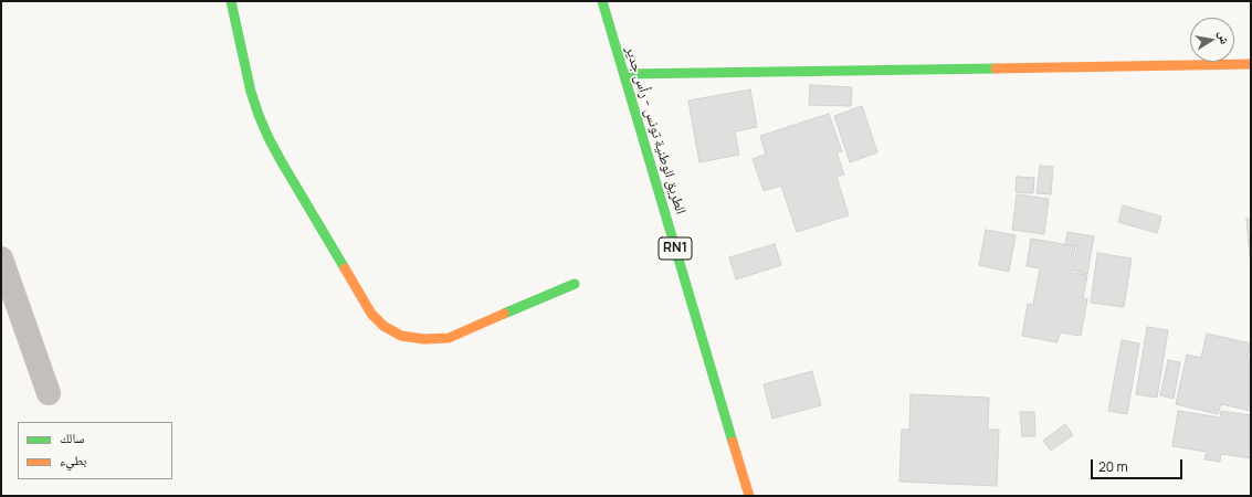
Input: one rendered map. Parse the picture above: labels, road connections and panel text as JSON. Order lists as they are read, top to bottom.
{
  "streets": {
    "street": ["الطريق الوطنية تونس - رأس جدير", "RN1"]
  },
  "legend": ["سالك", "بطيء"],
  "scale_bar": "20 m",
  "north": "right"
}
